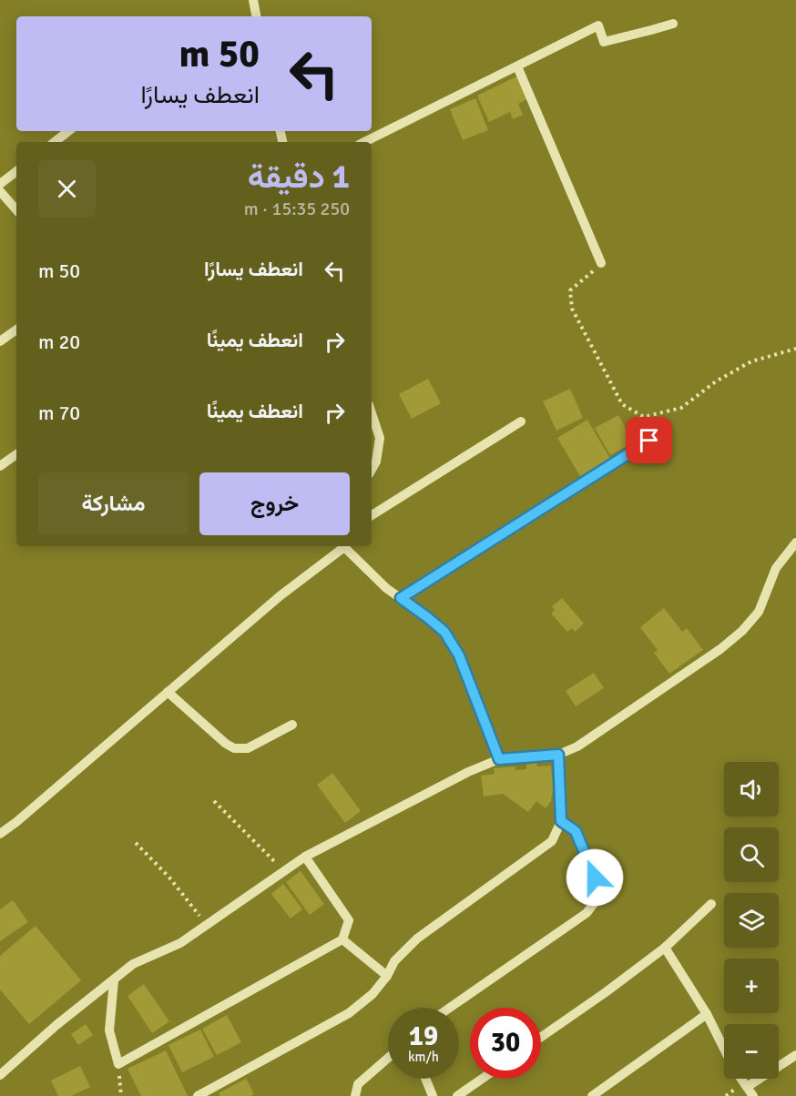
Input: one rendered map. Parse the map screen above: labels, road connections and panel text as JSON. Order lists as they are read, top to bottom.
{
  "page": {
    "turn": ["50 m", "انعطف يسارًا"],
    "heading": ["1 دقيقة", "250 m · 15:35"],
    "list": [
      {
        "name": "انعطف يسارًا",
        "value": "50 m"
      },
      {
        "name": "انعطف يمينًا",
        "value": "20 m"
      },
      {
        "name": "انعطف يمينًا",
        "value": "70 m"
      }
    ],
    "buttons": ["خروج", "مشاركة"],
    "map_buttons": ["+", "−"],
    "speed": "19 km/h",
    "limit": "30"
  }
}
